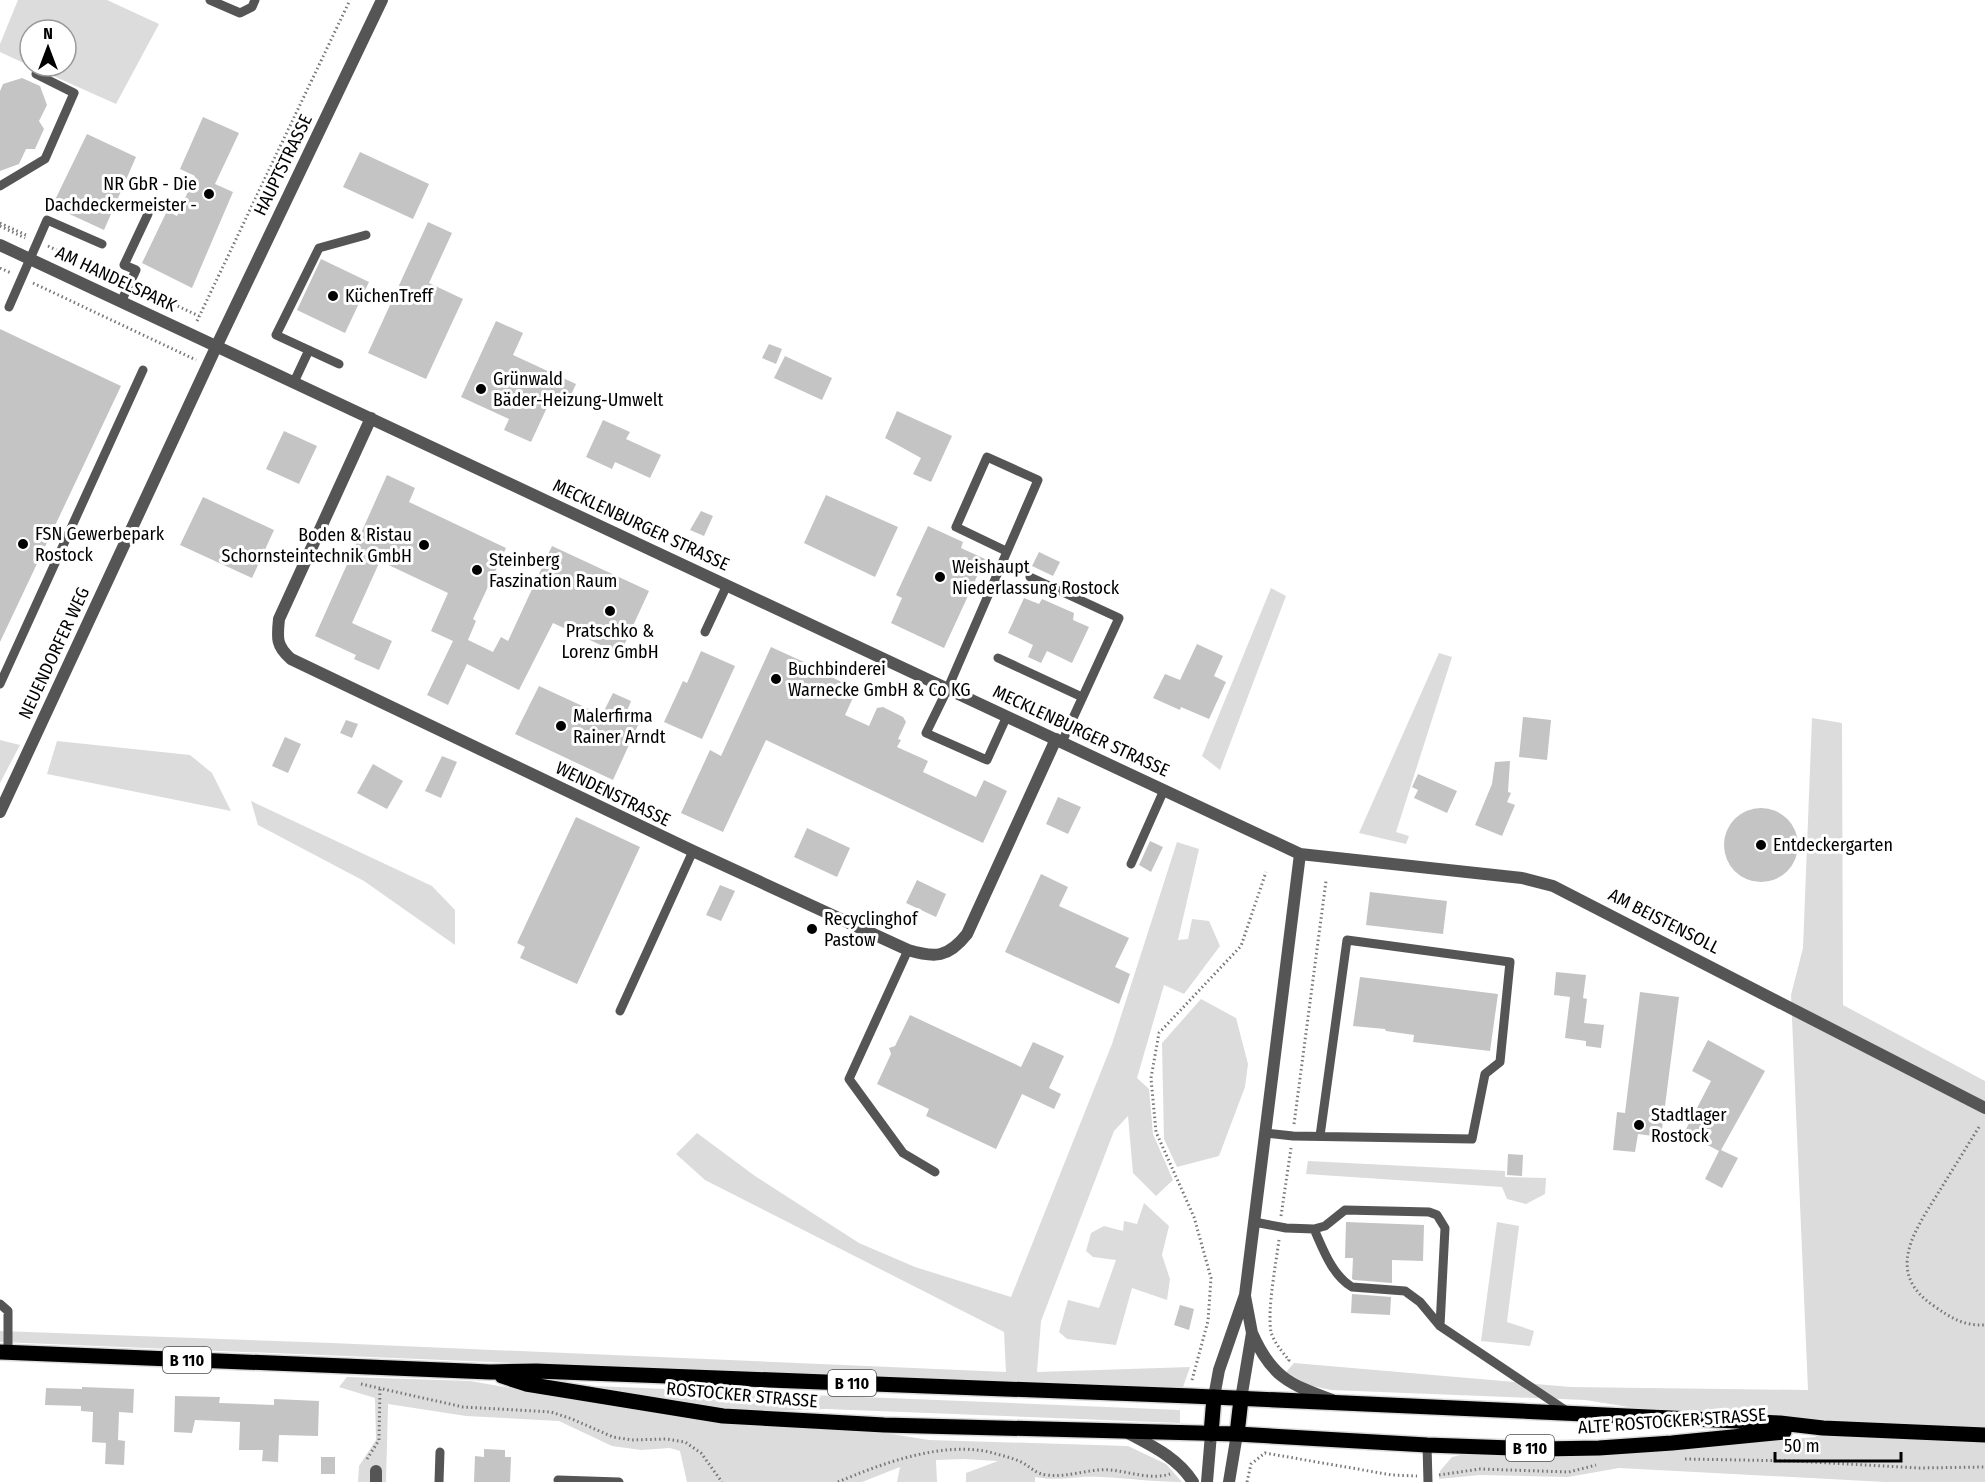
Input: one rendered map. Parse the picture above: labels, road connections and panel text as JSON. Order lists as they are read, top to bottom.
{
  "streets": {
    "main road": ["B 110", "ROSTOCKER STRASSE", "ALTE ROSTOCKER STRASSE"],
    "street": [
      "HAUPTSTRASSE",
      "AM HANDELSPARK",
      "MECKLENBURGER STRASSE",
      "NEUENDORFER WEG",
      "WENDENSTRASSE",
      "AM BEISTENSOLL"
    ]
  },
  "crossings": [
    ["HAUPTSTRASSE", "AM HANDELSPARK"],
    ["HAUPTSTRASSE", "MECKLENBURGER STRASSE"],
    ["HAUPTSTRASSE", "NEUENDORFER WEG"],
    ["AM HANDELSPARK", "MECKLENBURGER STRASSE"],
    ["AM HANDELSPARK", "NEUENDORFER WEG"],
    ["MECKLENBURGER STRASSE", "NEUENDORFER WEG"],
    ["MECKLENBURGER STRASSE", "WENDENSTRASSE"],
    ["MECKLENBURGER STRASSE", "AM BEISTENSOLL"],
    ["ROSTOCKER STRASSE", "ALTE ROSTOCKER STRASSE"]
  ],
  "places": [
    "NR GbR - Die Dachdeckermeister -",
    "KüchenTreff",
    "Grünwald Bäder-Heizung-Umwelt",
    "FSN Gewerbepark Rostock",
    "Boden & Ristau Schornsteintechnik GmbH",
    "Steinberg Faszination Raum",
    "Weishaupt Niederlassung Rostock",
    "Pratschko & Lorenz GmbH",
    "Buchbinderei Warnecke GmbH & Co KG",
    "Malerfirma Rainer Arndt",
    "Entdeckergarten",
    "Recyclinghof Pastow",
    "Stadtlager Rostock"
  ],
  "scale_bar": "50 m",
  "north": "top"
}
